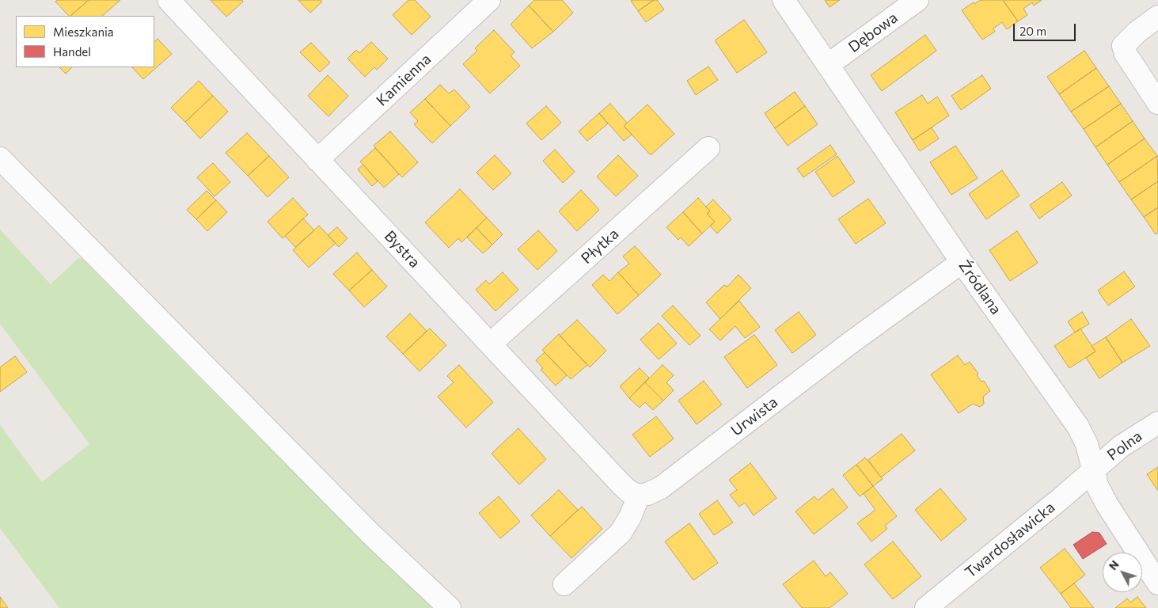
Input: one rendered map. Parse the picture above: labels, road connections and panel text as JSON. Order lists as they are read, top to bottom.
{
  "streets": {
    "street": [
      "Dębowa",
      "Kamienna",
      "Płytka",
      "Bystra",
      "Źródlana",
      "Urwista",
      "Polna",
      "Twardosławicka"
    ]
  },
  "crossings": [
    ["Dębowa", "Źródlana"],
    ["Kamienna", "Bystra"],
    ["Płytka", "Bystra"],
    ["Bystra", "Urwista"],
    ["Źródlana", "Urwista"],
    ["Źródlana", "Polna"],
    ["Źródlana", "Twardosławicka"],
    ["Polna", "Twardosławicka"]
  ],
  "legend": ["Mieszkania", "Handel"],
  "scale_bar": "20 m",
  "north": "top left"
}
